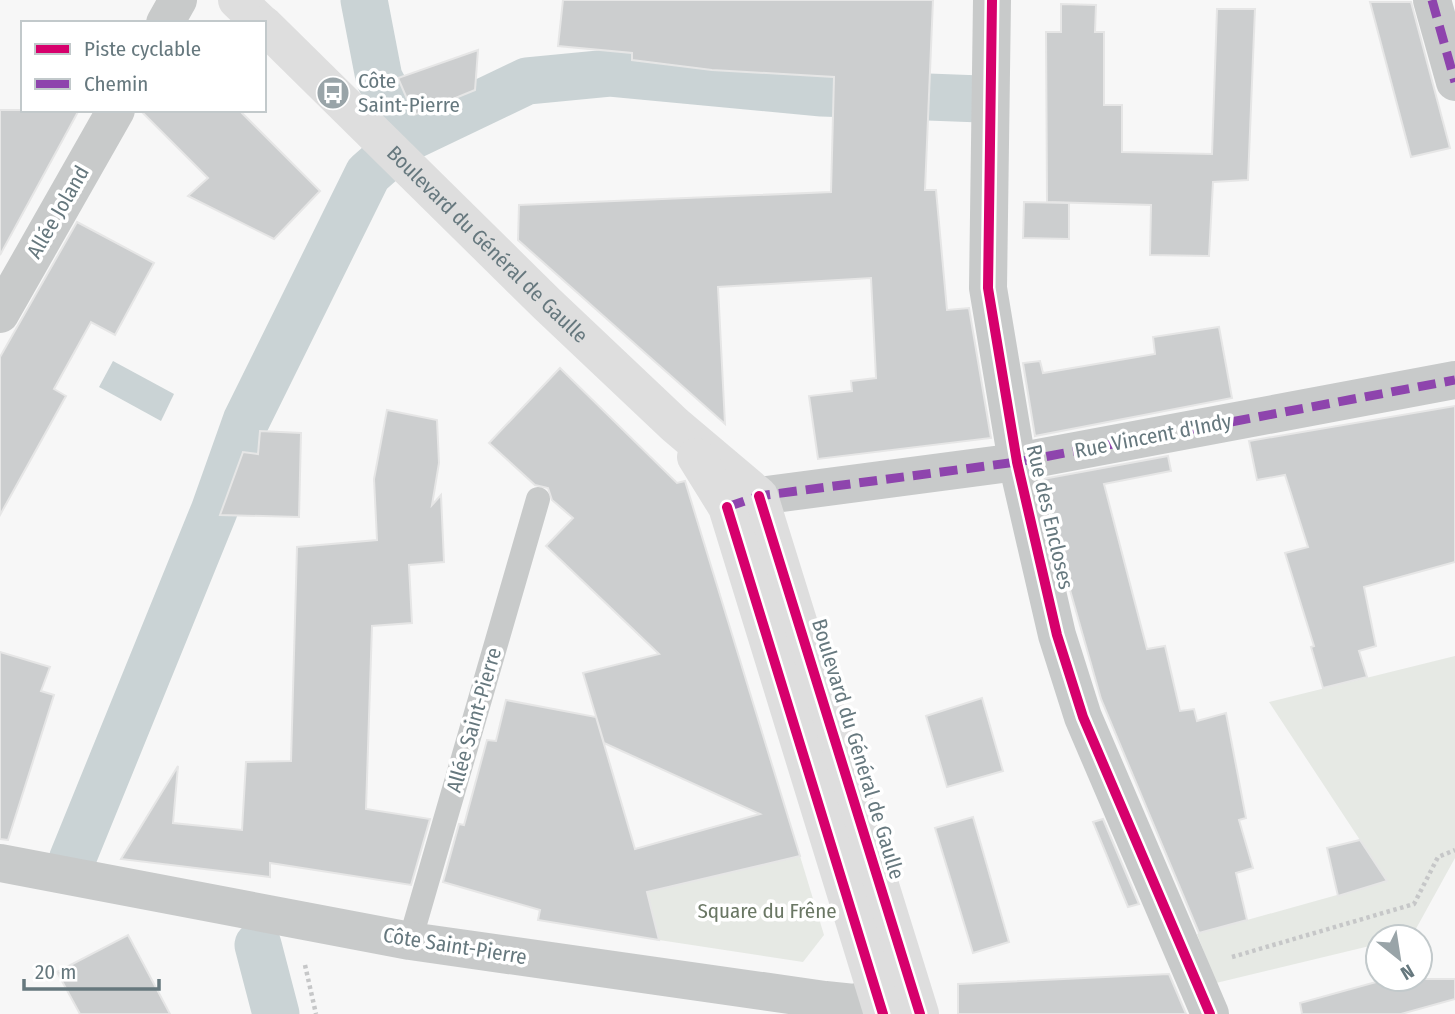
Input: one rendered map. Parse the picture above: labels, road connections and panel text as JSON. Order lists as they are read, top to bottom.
{
  "streets": {
    "street": [
      "Allée Joland",
      "Boulevard du Général de Gaulle",
      "Rue Vincent d'Indy",
      "Rue des Encloses",
      "Côte Saint-Pierre"
    ],
    "lane": ["Allée Saint-Pierre"]
  },
  "crossings": [
    ["Boulevard du Général de Gaulle", "Rue Vincent d'Indy"],
    ["Boulevard du Général de Gaulle", "Côte Saint-Pierre"],
    ["Rue Vincent d'Indy", "Rue des Encloses"],
    ["Allée Saint-Pierre", "Côte Saint-Pierre"]
  ],
  "parks": ["Square du Frêne"],
  "places": {
    "bus stop": ["Côte Saint-Pierre"]
  },
  "legend": ["Piste cyclable", "Chemin"],
  "scale_bar": "20 m",
  "north": "bottom right"
}
